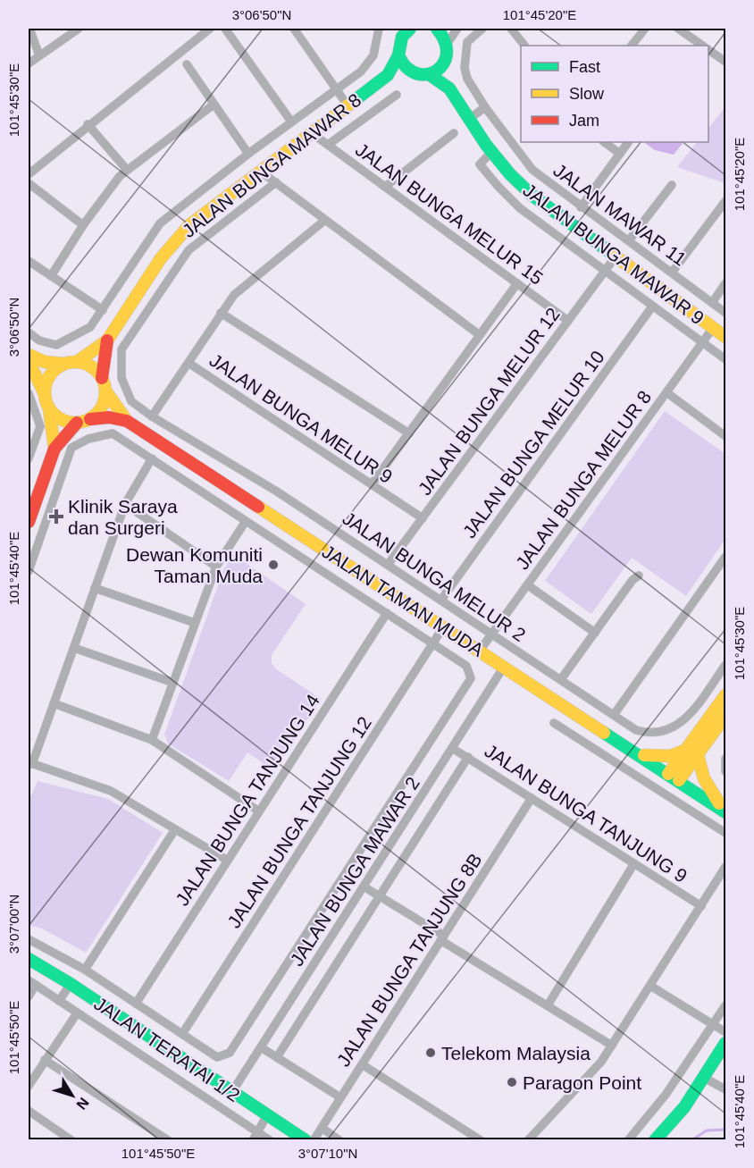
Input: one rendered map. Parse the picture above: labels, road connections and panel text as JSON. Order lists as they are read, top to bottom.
{
  "streets": {
    "street": [
      "JALAN BUNGA MAWAR 8",
      "JALAN BUNGA MELUR 15",
      "JALAN MAWAR 11",
      "JALAN BUNGA MAWAR 9",
      "JALAN BUNGA MELUR 12",
      "JALAN BUNGA MELUR 9",
      "JALAN BUNGA MELUR 10",
      "JALAN BUNGA MELUR 8",
      "JALAN BUNGA MELUR 2",
      "JALAN TAMAN MUDA",
      "JALAN BUNGA TANJUNG 14",
      "JALAN BUNGA TANJUNG 9",
      "JALAN BUNGA TANJUNG 12",
      "JALAN BUNGA MAWAR 2",
      "JALAN BUNGA TANJUNG 8B",
      "JALAN TERATAI 1/2"
    ]
  },
  "crossings": [
    ["JALAN BUNGA MAWAR 8", "JALAN BUNGA MELUR 15"],
    ["JALAN BUNGA MAWAR 8", "JALAN TAMAN MUDA"],
    ["JALAN BUNGA MELUR 15", "JALAN BUNGA MELUR 12"],
    ["JALAN BUNGA MAWAR 9", "JALAN BUNGA MELUR 12"],
    ["JALAN BUNGA MAWAR 9", "JALAN BUNGA MELUR 8"],
    ["JALAN BUNGA MELUR 12", "JALAN BUNGA MELUR 9"],
    ["JALAN BUNGA MELUR 12", "JALAN BUNGA MELUR 2"],
    ["JALAN BUNGA MELUR 10", "JALAN BUNGA MELUR 2"],
    ["JALAN BUNGA MELUR 8", "JALAN BUNGA MELUR 2"],
    ["JALAN BUNGA MELUR 8", "JALAN TAMAN MUDA"],
    ["JALAN TAMAN MUDA", "JALAN BUNGA TANJUNG 12"],
    ["JALAN TAMAN MUDA", "JALAN BUNGA MAWAR 2"],
    ["JALAN BUNGA TANJUNG 9", "JALAN BUNGA MAWAR 2"],
    ["JALAN BUNGA TANJUNG 9", "JALAN BUNGA TANJUNG 8B"],
    ["JALAN BUNGA MAWAR 2", "JALAN TERATAI 1/2"]
  ],
  "places": {
    "health": ["Klinik Saraya dan Surgeri"],
    "other": ["Dewan Komuniti Taman Muda", "Telekom Malaysia", "Paragon Point"]
  },
  "legend": ["Fast", "Slow", "Jam"],
  "north": "bottom right",
  "coordinates": [
    "3°06'50\"N",
    "101°45'20\"E",
    "101°45'30\"E",
    "101°45'40\"E",
    "3°07'00\"N",
    "101°45'50\"E",
    "3°07'10\"N"
  ]
}
